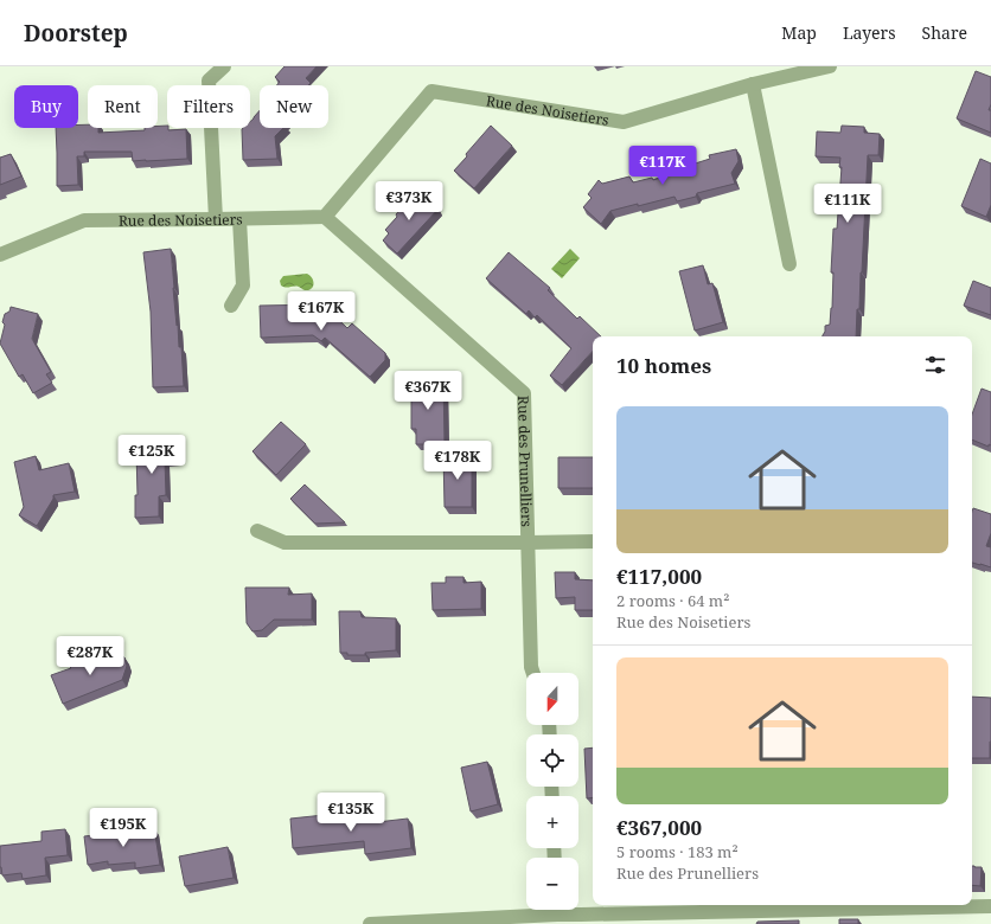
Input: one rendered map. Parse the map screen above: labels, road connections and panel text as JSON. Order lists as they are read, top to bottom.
{
  "streets": {
    "street": ["Rue des Noisetiers", "Rue des Prunelliers"]
  },
  "crossings": [
    ["Rue des Noisetiers", "Rue des Prunelliers"]
  ],
  "north": "bottom",
  "page": {
    "header": "Doorstep",
    "nav": ["Map", "Layers", "Share"],
    "chip": [
      "Buy",
      "Rent",
      "Filters",
      "New"
    ],
    "price": [
      "€117K",
      "€373K",
      "€111K",
      "€167K",
      "€367K",
      "€125K",
      "€178K",
      "€287K",
      "€135K",
      "€195K"
    ],
    "heading": "10 homes",
    "list": [
      {
        "name": "€117,000",
        "note": "2 rooms · 64 m² · Rue des Noisetiers"
      },
      {
        "name": "€367,000",
        "note": "5 rooms · 183 m² · Rue des Prunelliers"
      }
    ],
    "map_buttons": ["+", "−"]
  }
}
